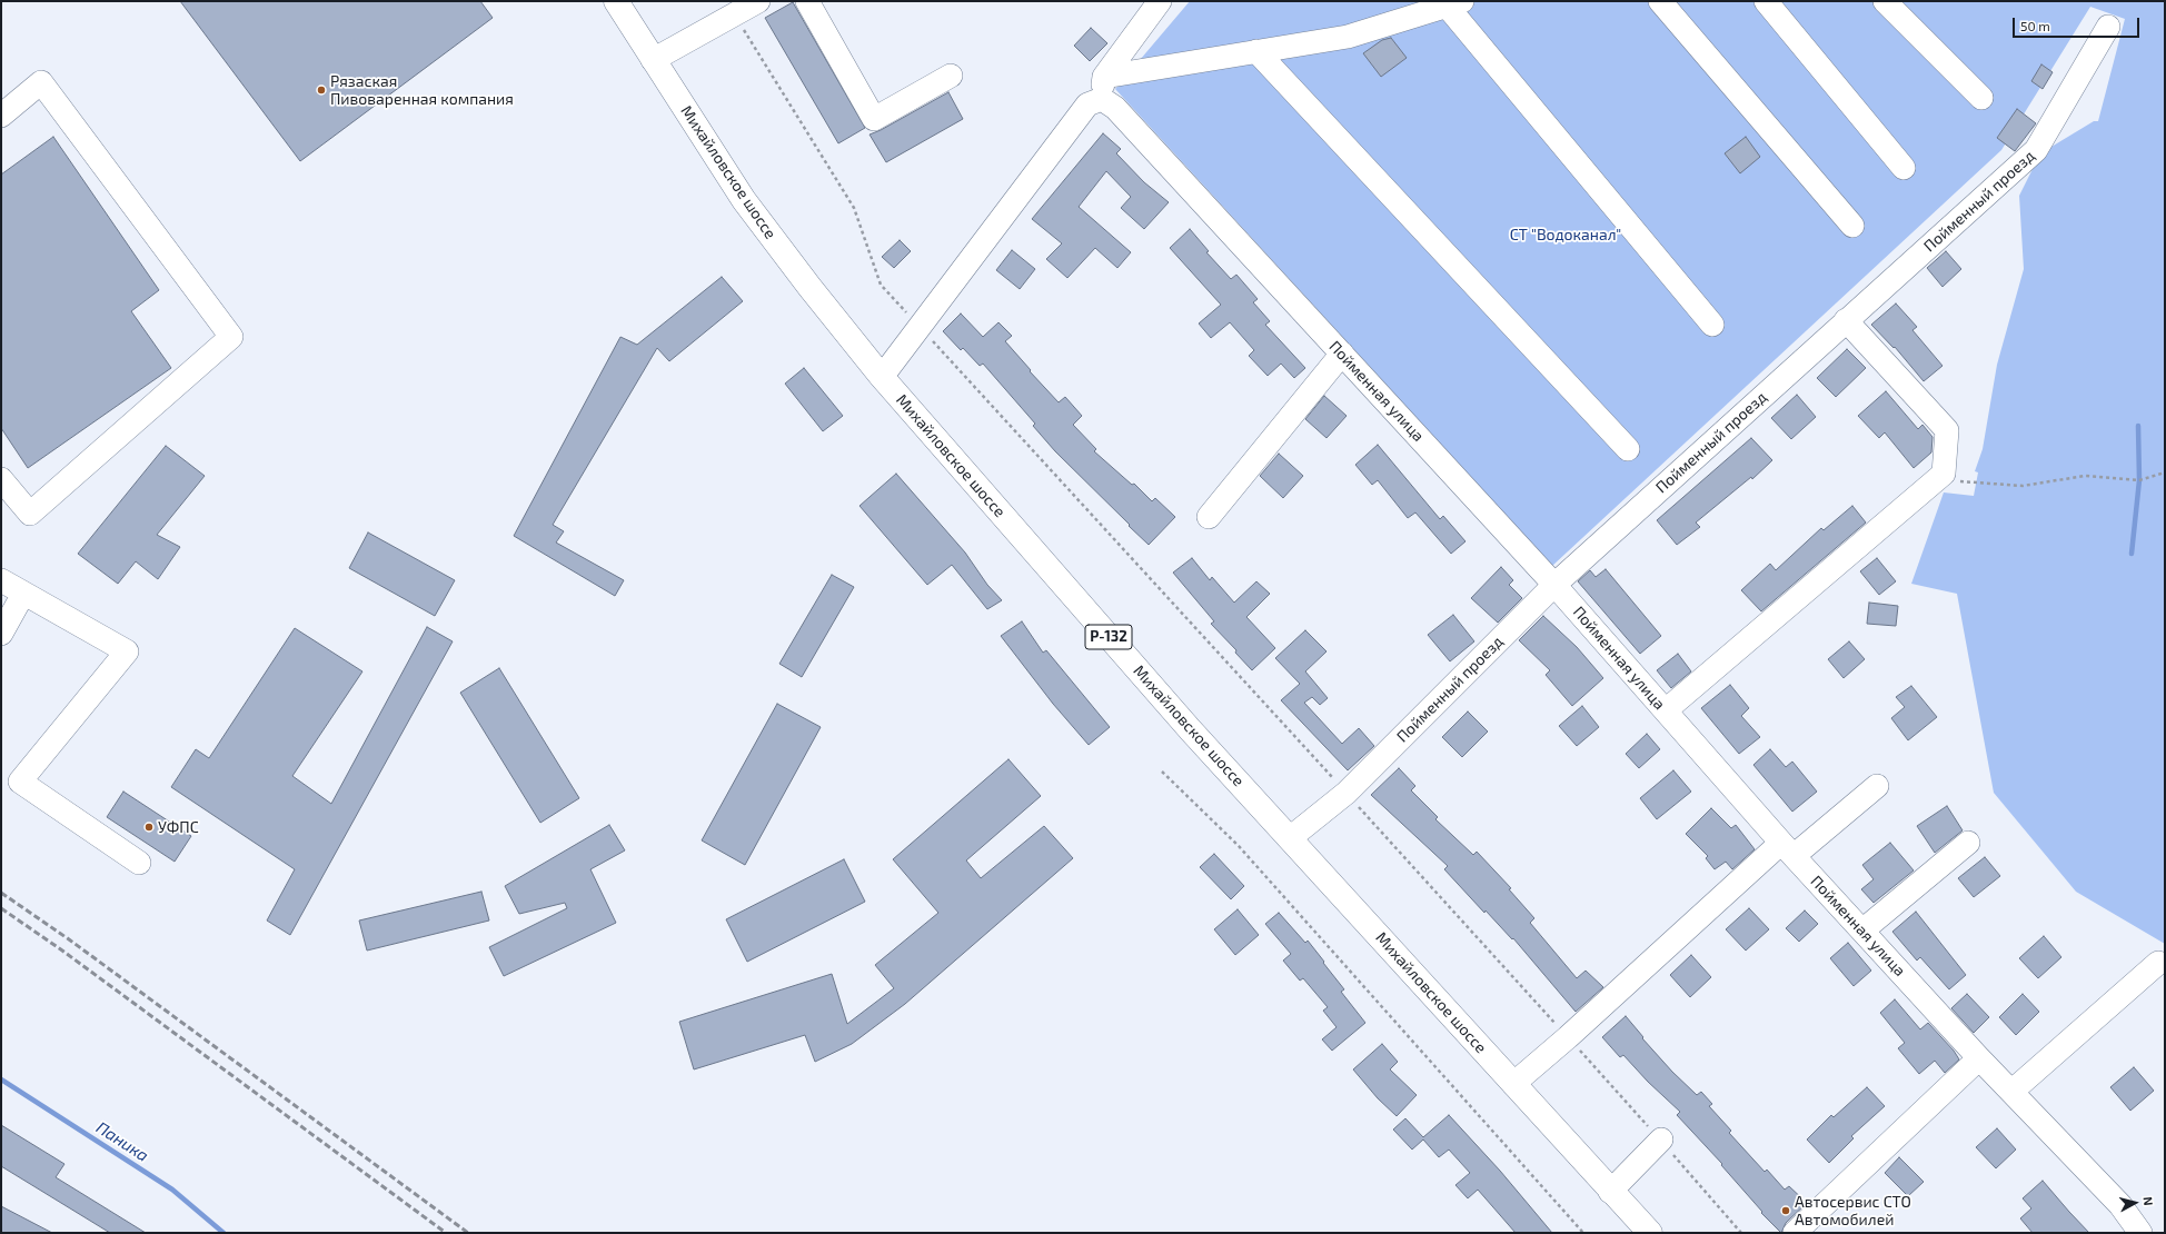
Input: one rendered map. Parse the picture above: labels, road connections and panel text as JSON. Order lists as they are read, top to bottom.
{
  "streets": {
    "main road": ["Михайловское шоссе", "Р-132"],
    "street": ["Пойменный проезд", "Пойменная улица"]
  },
  "crossings": [
    ["Михайловское шоссе", "Пойменный проезд"],
    ["Пойменный проезд", "Пойменная улица"]
  ],
  "water": ["Паника"],
  "parks": ["СТ \"Водоканал\""],
  "places": ["Рязаская Пивоваренная компания", "УФПС", "Автосервис СТО Автомобилей"],
  "scale_bar": "50 m",
  "north": "right"
}
